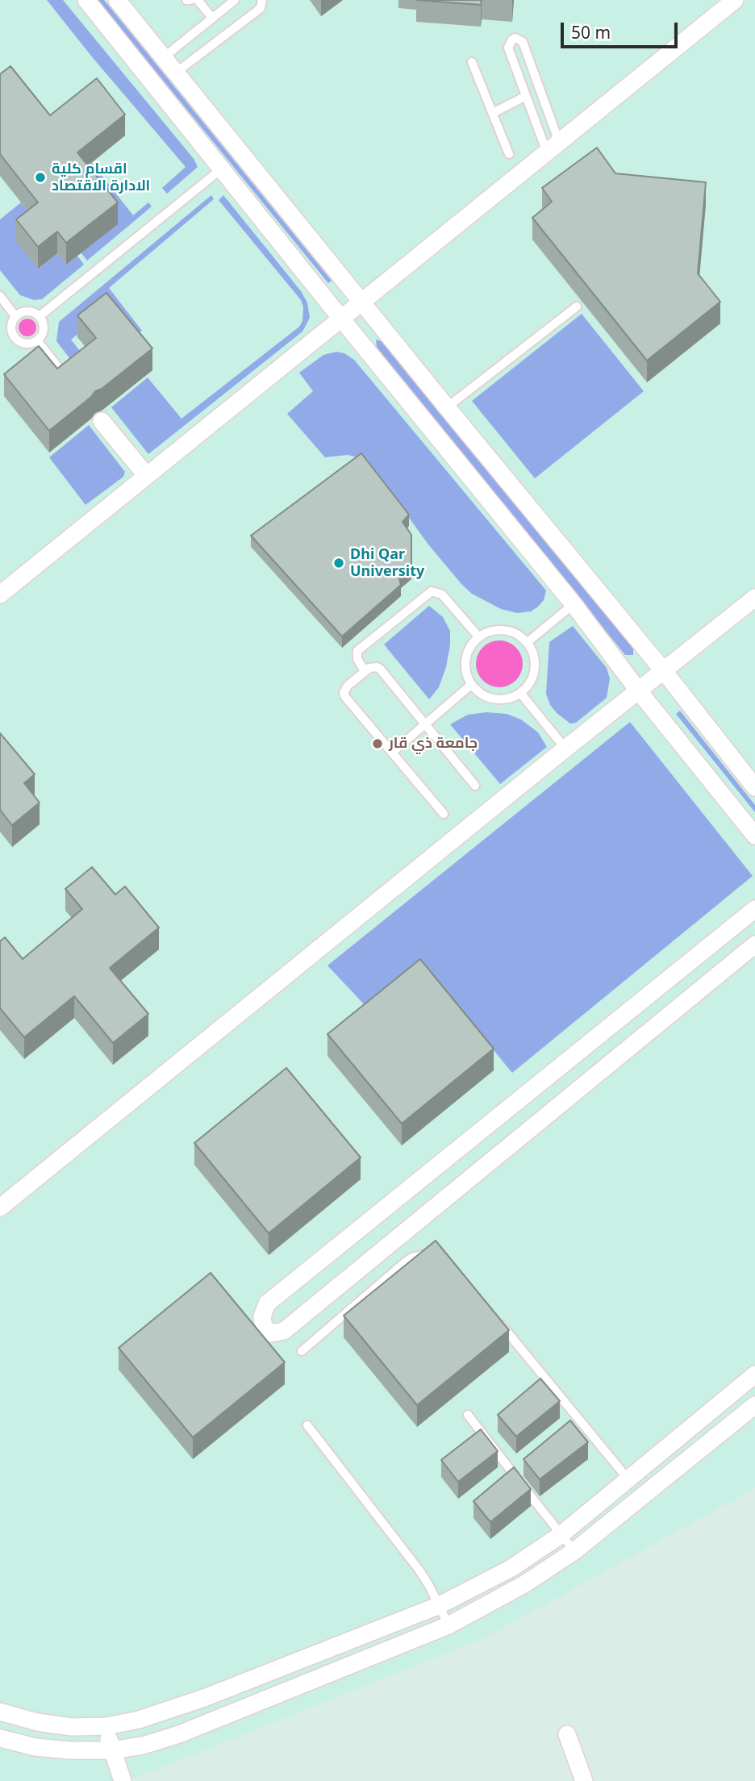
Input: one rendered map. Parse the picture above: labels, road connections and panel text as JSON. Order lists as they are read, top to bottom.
{
  "places": ["اقسام كلية الادارة الاقتصاد", "Dhi Qar University", "جامعة ذي قار"],
  "scale_bar": "50 m"
}
